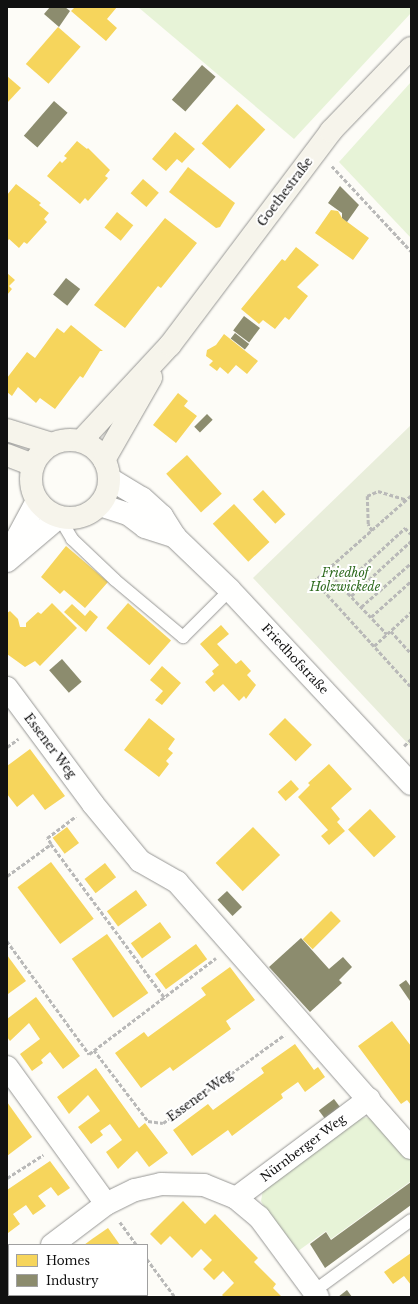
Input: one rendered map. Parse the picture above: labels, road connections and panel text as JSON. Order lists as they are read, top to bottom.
{
  "streets": {
    "main road": ["Goethestraße"],
    "street": ["Friedhofstraße", "Essener Weg", "Nürnberger Weg"]
  },
  "crossings": [
    ["Goethestraße", "Friedhofstraße"],
    ["Essener Weg", "Nürnberger Weg"]
  ],
  "parks": ["Friedhof Holzwickede"],
  "legend": ["Homes", "Industry"]
}
